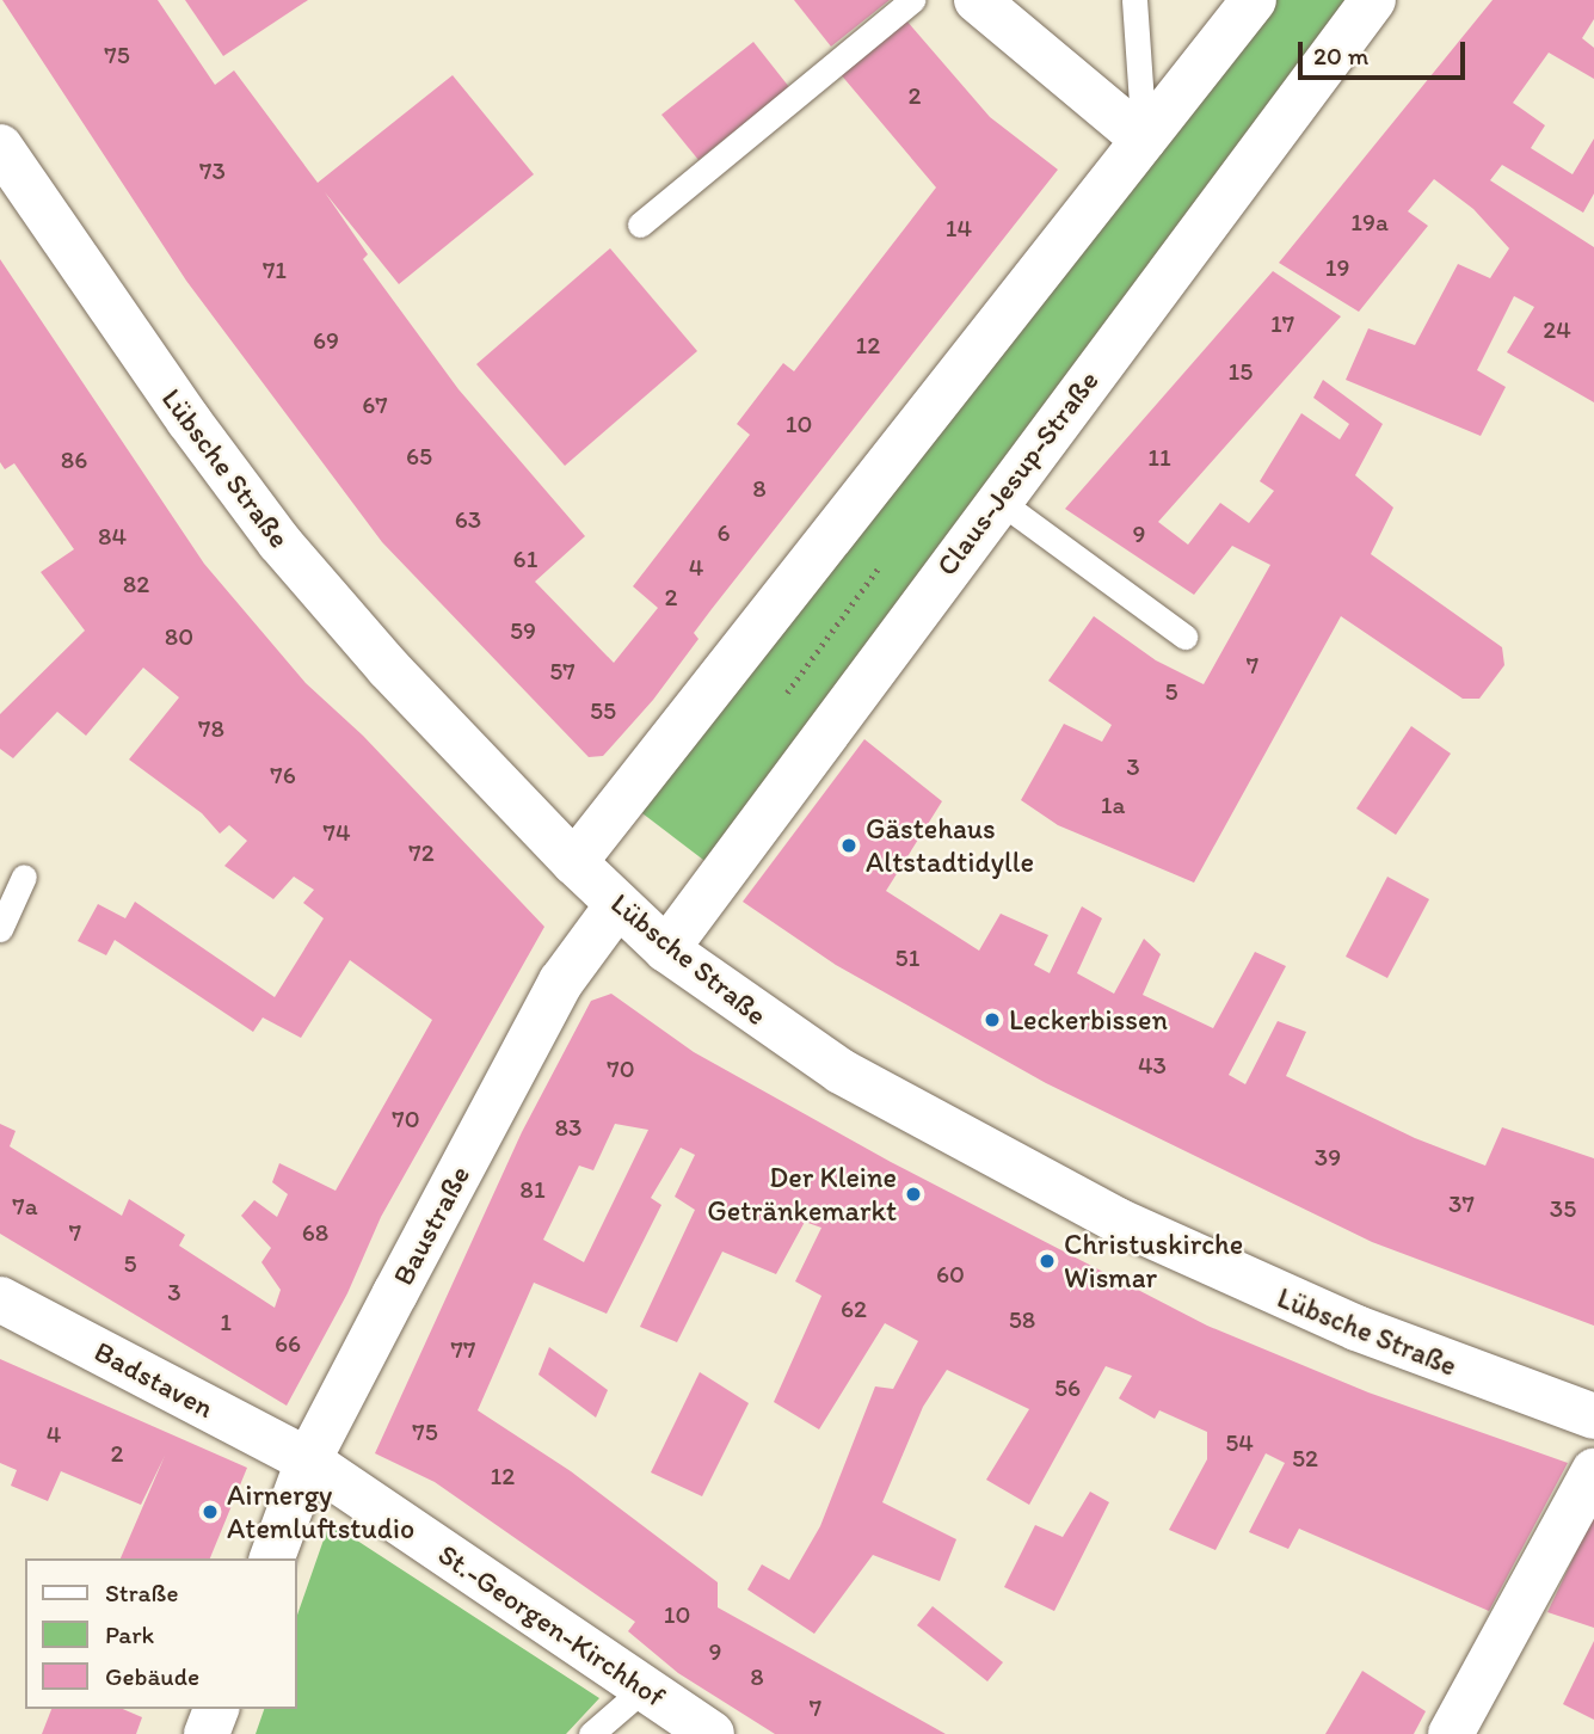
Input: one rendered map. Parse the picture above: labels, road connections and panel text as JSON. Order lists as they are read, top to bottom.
{
  "streets": {
    "street": [
      "Lübsche Straße",
      "Claus-Jesup-Straße",
      "Baustraße",
      "Badstaven",
      "St.-Georgen-Kirchhof"
    ]
  },
  "crossings": [
    ["Lübsche Straße", "Claus-Jesup-Straße"],
    ["Lübsche Straße", "Baustraße"],
    ["Baustraße", "Badstaven"],
    ["Baustraße", "St.-Georgen-Kirchhof"],
    ["Badstaven", "St.-Georgen-Kirchhof"]
  ],
  "places": [
    "Gästehaus Altstadtidylle",
    "Leckerbissen",
    "Der Kleine Getränkemarkt",
    "Christuskirche Wismar",
    "Airnergy Atemluftstudio"
  ],
  "house_numbers": [
    "75",
    "2",
    "73",
    "19a",
    "14",
    "19",
    "71",
    "17",
    "24",
    "69",
    "12",
    "15",
    "67",
    "10",
    "65",
    "11",
    "86",
    "8",
    "63",
    "6",
    "9",
    "84",
    "61",
    "4",
    "82",
    "2",
    "59",
    "80",
    "7",
    "57",
    "5",
    "55",
    "78",
    "3",
    "76",
    "1a",
    "74",
    "72",
    "51",
    "43",
    "70",
    "70",
    "83",
    "39",
    "81",
    "37",
    "7a",
    "35",
    "7",
    "68",
    "5",
    "60",
    "3",
    "62",
    "58",
    "1",
    "66",
    "77",
    "56",
    "75",
    "4",
    "54",
    "2",
    "52",
    "12",
    "10",
    "9",
    "8",
    "7"
  ],
  "legend": ["Straße", "Park", "Gebäude"],
  "scale_bar": "20 m"
}
